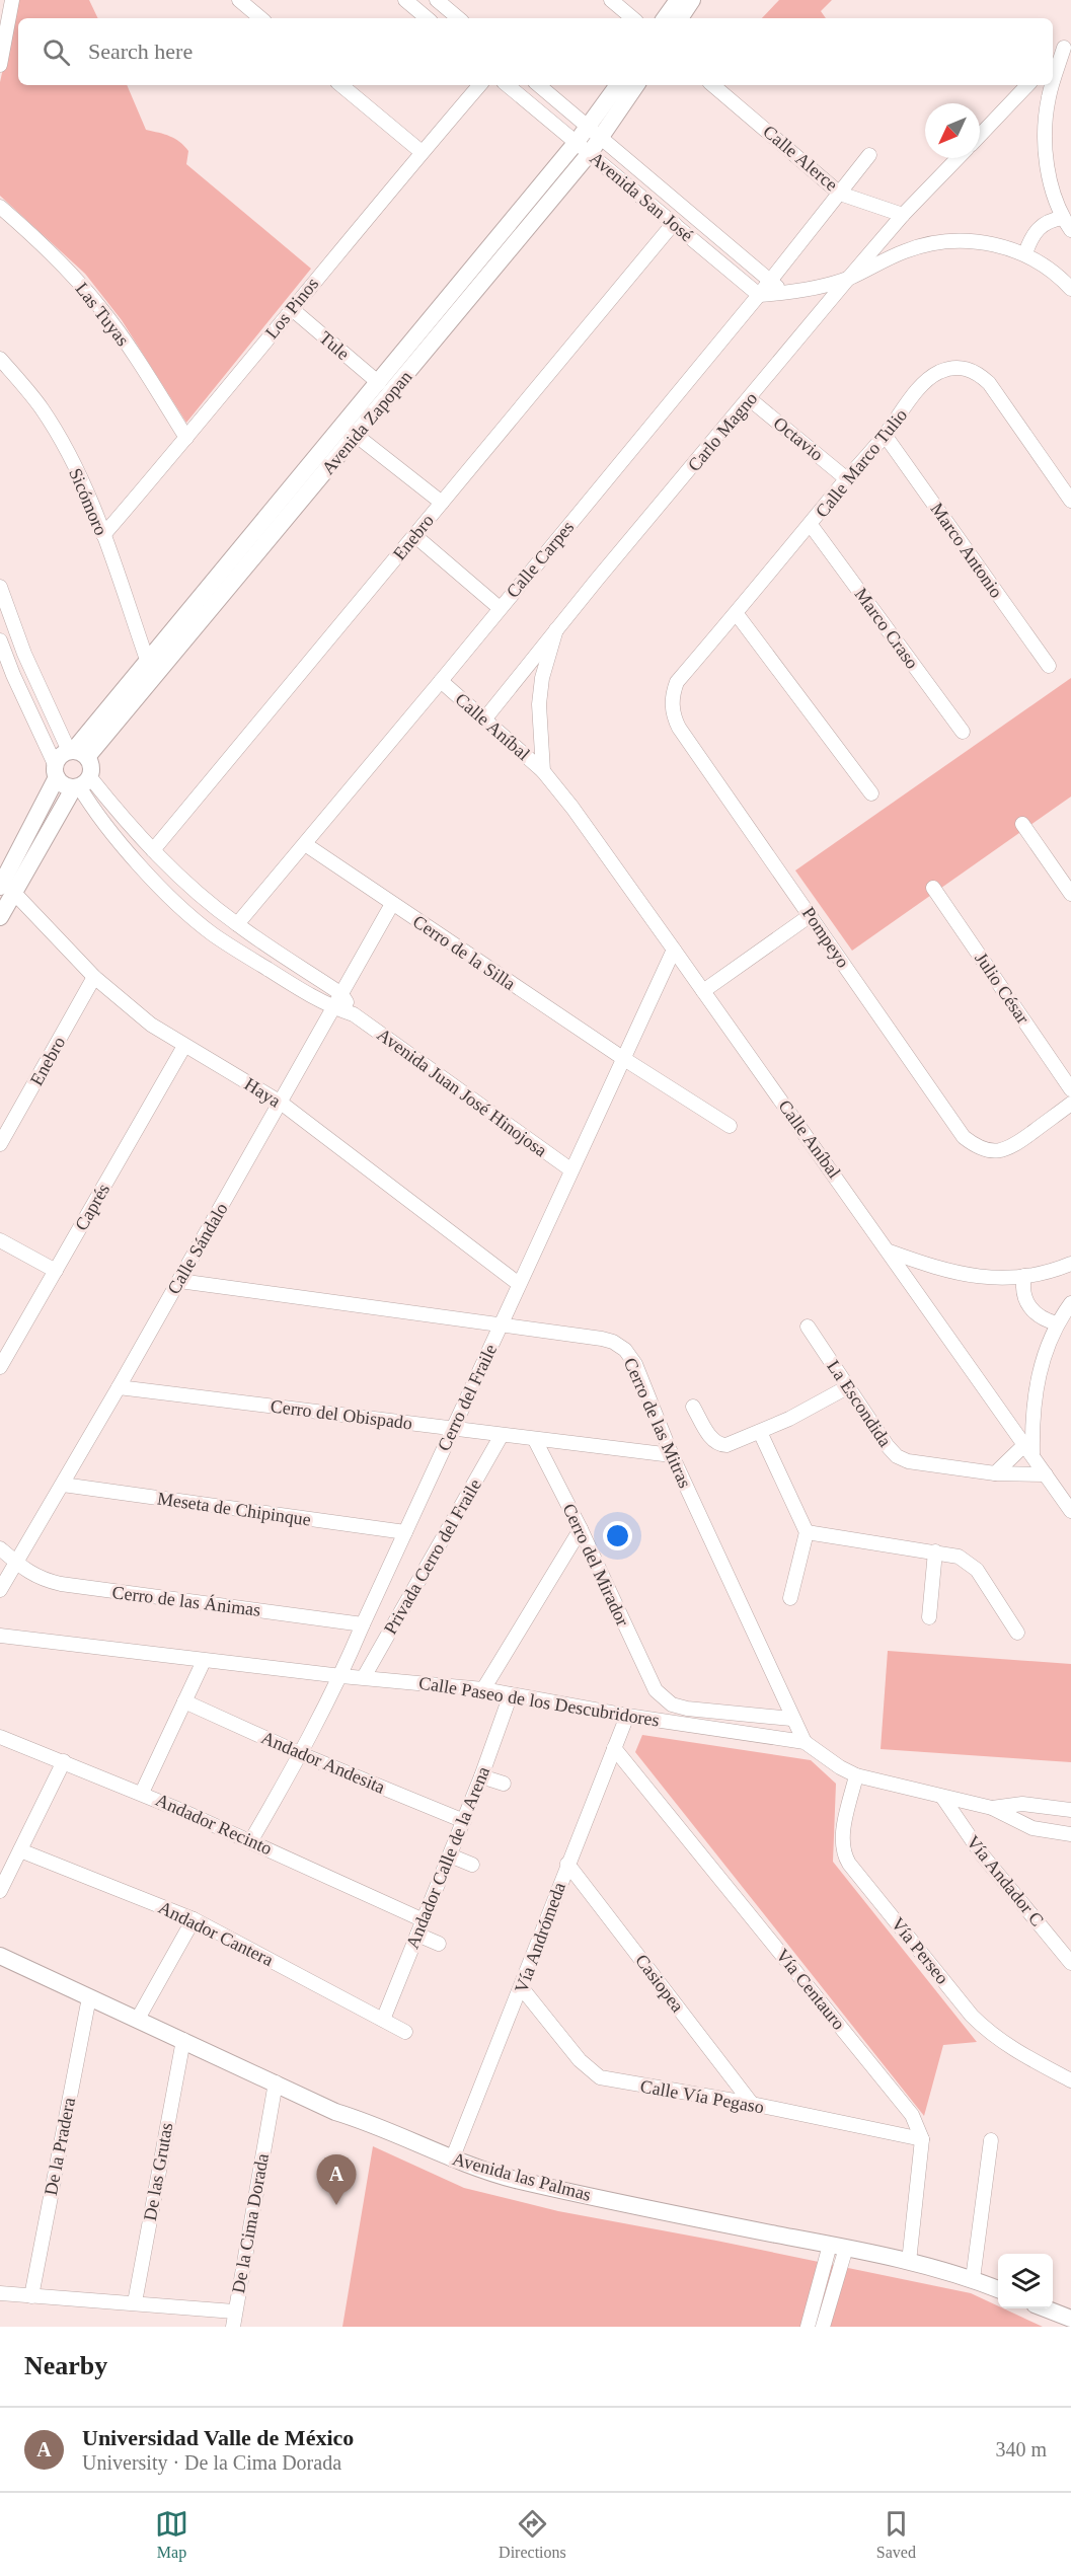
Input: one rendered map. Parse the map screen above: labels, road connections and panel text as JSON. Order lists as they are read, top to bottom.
{
  "streets": {
    "street": [
      "Calle Alerce",
      "Avenida San José",
      "Los Pinos",
      "Las Tuyas",
      "Tule",
      "Avenida Zapopan",
      "Carlo Magno",
      "Octavio",
      "Calle Marco Tulio",
      "Sicómoro",
      "Enebro",
      "Marco Antonio",
      "Calle Carpes",
      "Marco Craso",
      "Calle Aníbal",
      "Pompeyo",
      "Cerro de la Silla",
      "Julio César",
      "Haya",
      "Avenida Juan José Hinojosa",
      "Caprés",
      "Calle Sándalo",
      "Cerro del Fraile",
      "La Escondida",
      "Cerro del Obispado",
      "Cerro de las Mitras",
      "Meseta de Chipinque",
      "Privada Cerro del Fraile",
      "Cerro del Mirador",
      "Cerro de las Ánimas",
      "Calle Paseo de los Descubridores",
      "Andador Andesita",
      "Andador Recinto",
      "Andador Calle de la Arena",
      "Vía Andador C",
      "Andador Cantera",
      "Vía Andrómeda",
      "Vía Perseo",
      "Casiopea",
      "Vía Centauro",
      "Calle Vía Pegaso",
      "De la Pradera",
      "De las Grutas",
      "Avenida las Palmas",
      "De la Cima Dorada"
    ]
  },
  "crossings": [
    ["Calle Alerce", "Carlo Magno"],
    ["Calle Alerce", "Calle Carpes"],
    ["Avenida San José", "Avenida Zapopan"],
    ["Avenida San José", "Enebro"],
    ["Avenida San José", "Calle Carpes"],
    ["Los Pinos", "Las Tuyas"],
    ["Los Pinos", "Tule"],
    ["Los Pinos", "Sicómoro"],
    ["Tule", "Avenida Zapopan"],
    ["Avenida Zapopan", "Sicómoro"],
    ["Avenida Zapopan", "Avenida Juan José Hinojosa"],
    ["Carlo Magno", "Octavio"],
    ["Carlo Magno", "Calle Aníbal"],
    ["Octavio", "Calle Marco Tulio"],
    ["Calle Marco Tulio", "Marco Antonio"],
    ["Calle Marco Tulio", "Marco Craso"],
    ["Calle Marco Tulio", "Pompeyo"],
    ["Enebro", "Haya"],
    ["Enebro", "Avenida Juan José Hinojosa"],
    ["Calle Carpes", "Calle Aníbal"],
    ["Calle Carpes", "Cerro de la Silla"],
    ["Calle Carpes", "Avenida Juan José Hinojosa"],
    ["Calle Aníbal", "Cerro del Fraile"],
    ["Calle Aníbal", "La Escondida"],
    ["Cerro de la Silla", "Calle Sándalo"],
    ["Cerro de la Silla", "Cerro del Fraile"],
    ["Haya", "Caprés"],
    ["Haya", "Calle Sándalo"],
    ["Haya", "Cerro del Fraile"],
    ["Avenida Juan José Hinojosa", "Calle Sándalo"],
    ["Avenida Juan José Hinojosa", "Cerro del Fraile"],
    ["Calle Sándalo", "Cerro del Obispado"],
    ["Calle Sándalo", "Cerro de las Mitras"],
    ["Calle Sándalo", "Meseta de Chipinque"],
    ["Calle Sándalo", "Cerro de las Ánimas"],
    ["Cerro del Fraile", "Cerro del Obispado"],
    ["Cerro del Fraile", "Cerro de las Mitras"],
    ["Cerro del Fraile", "Meseta de Chipinque"],
    ["Cerro del Fraile", "Cerro de las Ánimas"],
    ["Cerro del Fraile", "Calle Paseo de los Descubridores"],
    ["Cerro del Fraile", "Andador Andesita"],
    ["Cerro del Fraile", "Andador Recinto"],
    ["Cerro del Obispado", "Cerro de las Mitras"],
    ["Cerro del Obispado", "Privada Cerro del Fraile"],
    ["Cerro del Obispado", "Cerro del Mirador"],
    ["Cerro de las Mitras", "Cerro del Mirador"],
    ["Cerro de las Mitras", "Calle Paseo de los Descubridores"],
    ["Privada Cerro del Fraile", "Calle Paseo de los Descubridores"],
    ["Calle Paseo de los Descubridores", "Andador Calle de la Arena"],
    ["Calle Paseo de los Descubridores", "Vía Andador C"],
    ["Calle Paseo de los Descubridores", "Vía Andrómeda"],
    ["Calle Paseo de los Descubridores", "Vía Perseo"],
    ["Andador Andesita", "Andador Calle de la Arena"],
    ["Andador Recinto", "Andador Calle de la Arena"],
    ["Andador Calle de la Arena", "Andador Cantera"],
    ["Vía Andrómeda", "Casiopea"],
    ["Vía Andrómeda", "Vía Centauro"],
    ["Vía Andrómeda", "Calle Vía Pegaso"],
    ["Vía Andrómeda", "Avenida las Palmas"],
    ["Casiopea", "Calle Vía Pegaso"],
    ["Vía Centauro", "Calle Vía Pegaso"],
    ["De la Pradera", "Avenida las Palmas"],
    ["De la Pradera", "De la Cima Dorada"],
    ["De las Grutas", "Avenida las Palmas"],
    ["De las Grutas", "De la Cima Dorada"],
    ["Avenida las Palmas", "De la Cima Dorada"]
  ],
  "north": "bottom left",
  "page": {
    "search": "Search here",
    "pins": "A",
    "heading": "Nearby",
    "list": [
      {
        "mark": "A",
        "name": "Universidad Valle de México",
        "note": "University · De la Cima Dorada",
        "value": "340 m"
      }
    ],
    "nav": ["Map", "Directions", "Saved"]
  }
}
